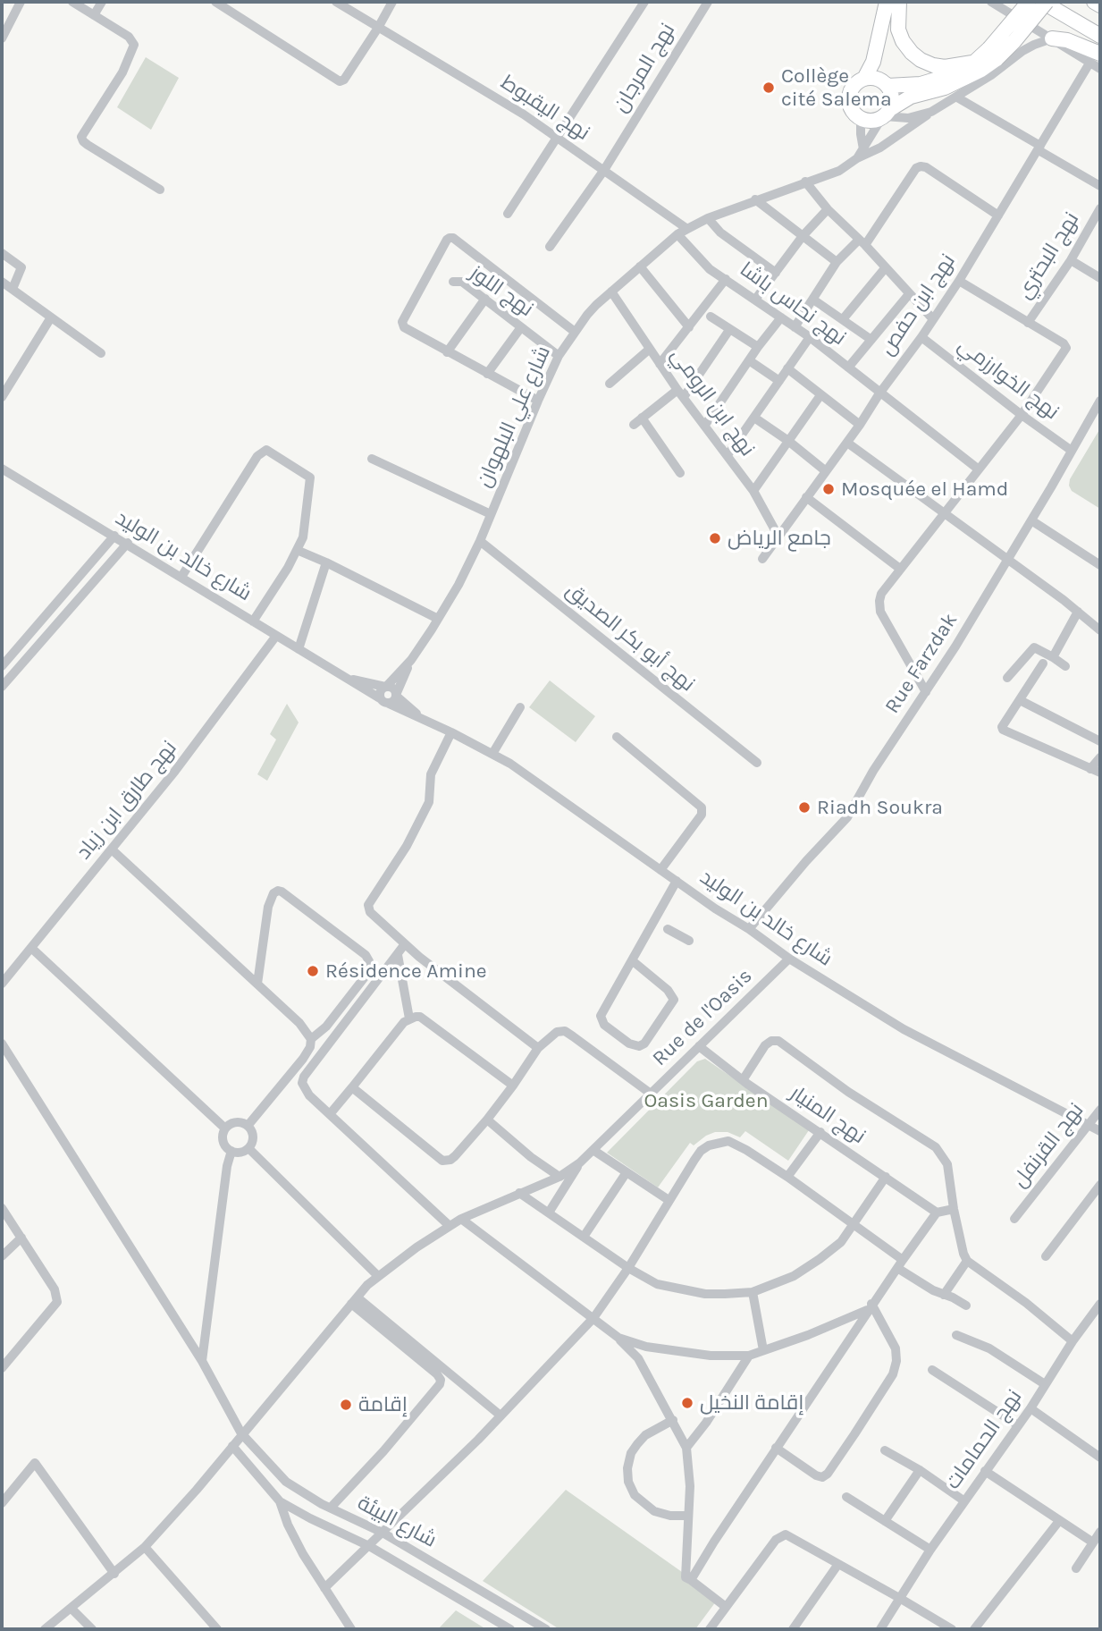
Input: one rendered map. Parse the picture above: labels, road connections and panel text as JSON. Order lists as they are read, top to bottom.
{
  "streets": {
    "street": [
      "نهج المرجان",
      "نهج اليقبوط",
      "نهج البحتري",
      "نهج اللوز",
      "نهج نحاس باشا",
      "نهج ابن حفص",
      "نهج الخوارزمي",
      "نهج ابن الرومي",
      "شارع علي البلهوان",
      "شارع خالد بن الوليد",
      "نهج أبو بكر الصديق",
      "Rue Farzdak",
      "نهج طارق ابن زياد",
      "Rue de l'Oasis",
      "نهج المنيار",
      "نهج القرنفل",
      "نهج الحمامات",
      "شارع البيئة"
    ]
  },
  "crossings": [
    ["نهج المرجان", "نهج اليقبوط"],
    ["نهج اليقبوط", "شارع علي البلهوان"],
    ["نهج اللوز", "شارع علي البلهوان"],
    ["نهج نحاس باشا", "نهج ابن حفص"],
    ["نهج نحاس باشا", "شارع علي البلهوان"],
    ["نهج ابن حفص", "نهج الخوارزمي"],
    ["نهج ابن حفص", "نهج ابن الرومي"],
    ["نهج الخوارزمي", "Rue Farzdak"],
    ["نهج ابن الرومي", "شارع علي البلهوان"],
    ["شارع علي البلهوان", "شارع خالد بن الوليد"],
    ["شارع علي البلهوان", "نهج أبو بكر الصديق"],
    ["شارع خالد بن الوليد", "Rue Farzdak"],
    ["شارع خالد بن الوليد", "نهج طارق ابن زياد"],
    ["شارع خالد بن الوليد", "Rue de l'Oasis"],
    ["شارع خالد بن الوليد", "نهج القرنفل"],
    ["Rue de l'Oasis", "نهج المنيار"]
  ],
  "parks": ["Oasis Garden"],
  "places": [
    "Collège cité Salema",
    "Mosquée el Hamd",
    "جامع الرياض",
    "Riadh Soukra",
    "Résidence Amine",
    "إقامة النخيل",
    "إقامة"
  ]
}
